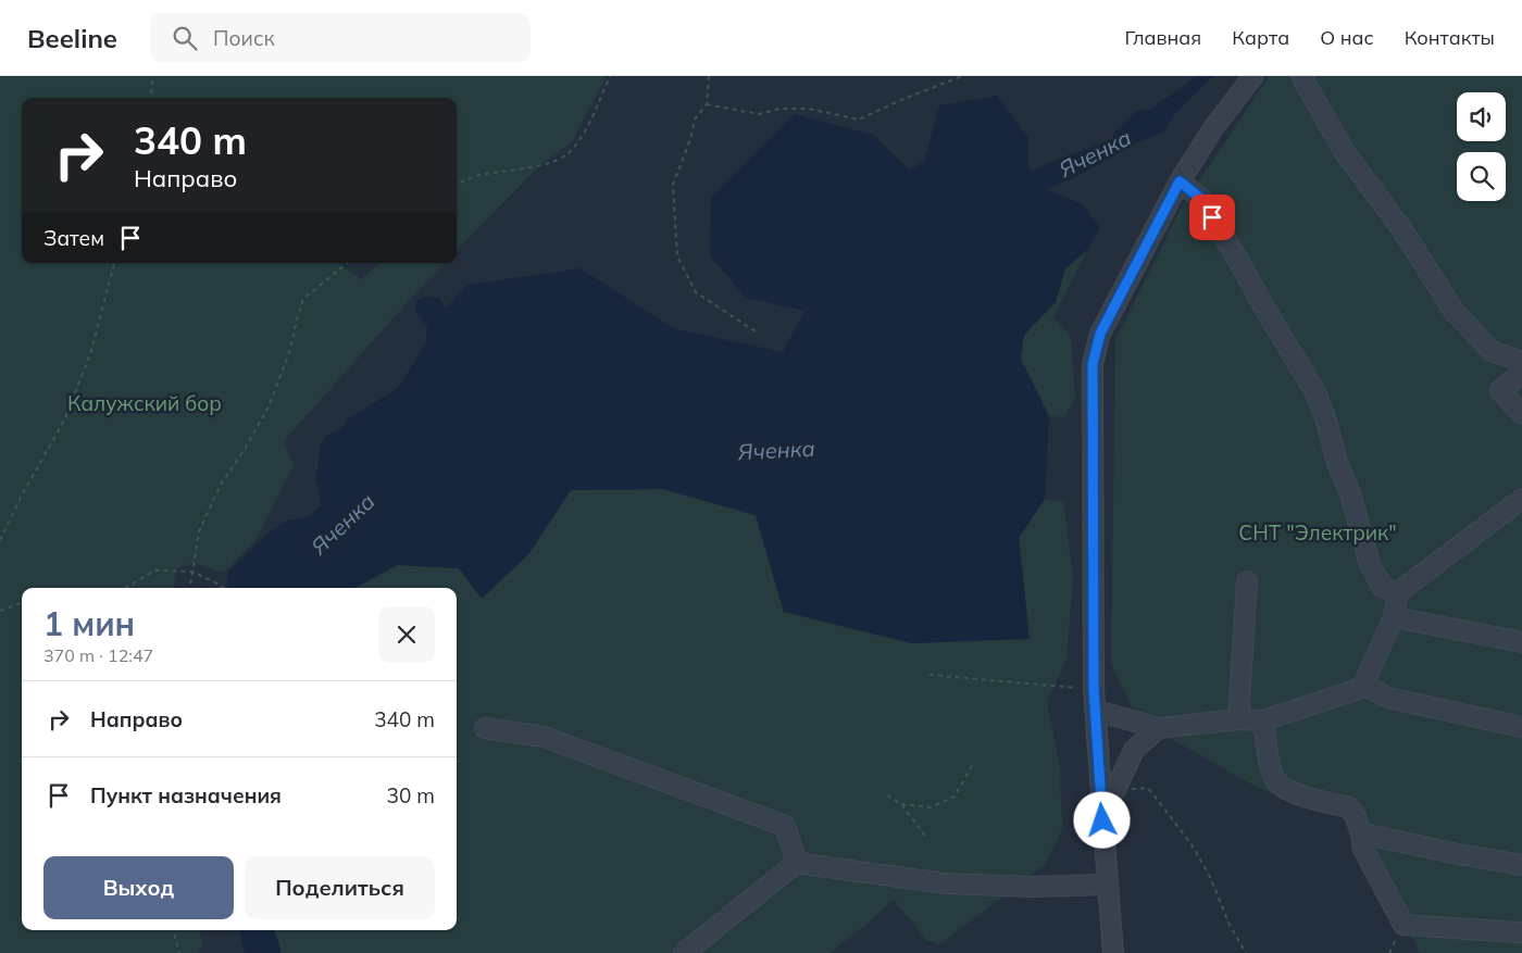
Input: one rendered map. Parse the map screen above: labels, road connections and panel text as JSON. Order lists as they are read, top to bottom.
{
  "water": ["Яченка"],
  "parks": ["Калужский бор", "СНТ \"Электрик\""],
  "page": {
    "header": "Beeline",
    "search": "Поиск",
    "nav": [
      "Главная",
      "Карта",
      "О нас",
      "Контакты"
    ],
    "turn": ["340 m", "Направо"],
    "then": "Затем",
    "heading": ["1 мин", "370 m · 12:47"],
    "list": [
      {
        "name": "Направо",
        "value": "340 m"
      },
      {
        "name": "Пункт назначения",
        "value": "30 m"
      }
    ],
    "buttons": ["Выход", "Поделиться"]
  }
}
